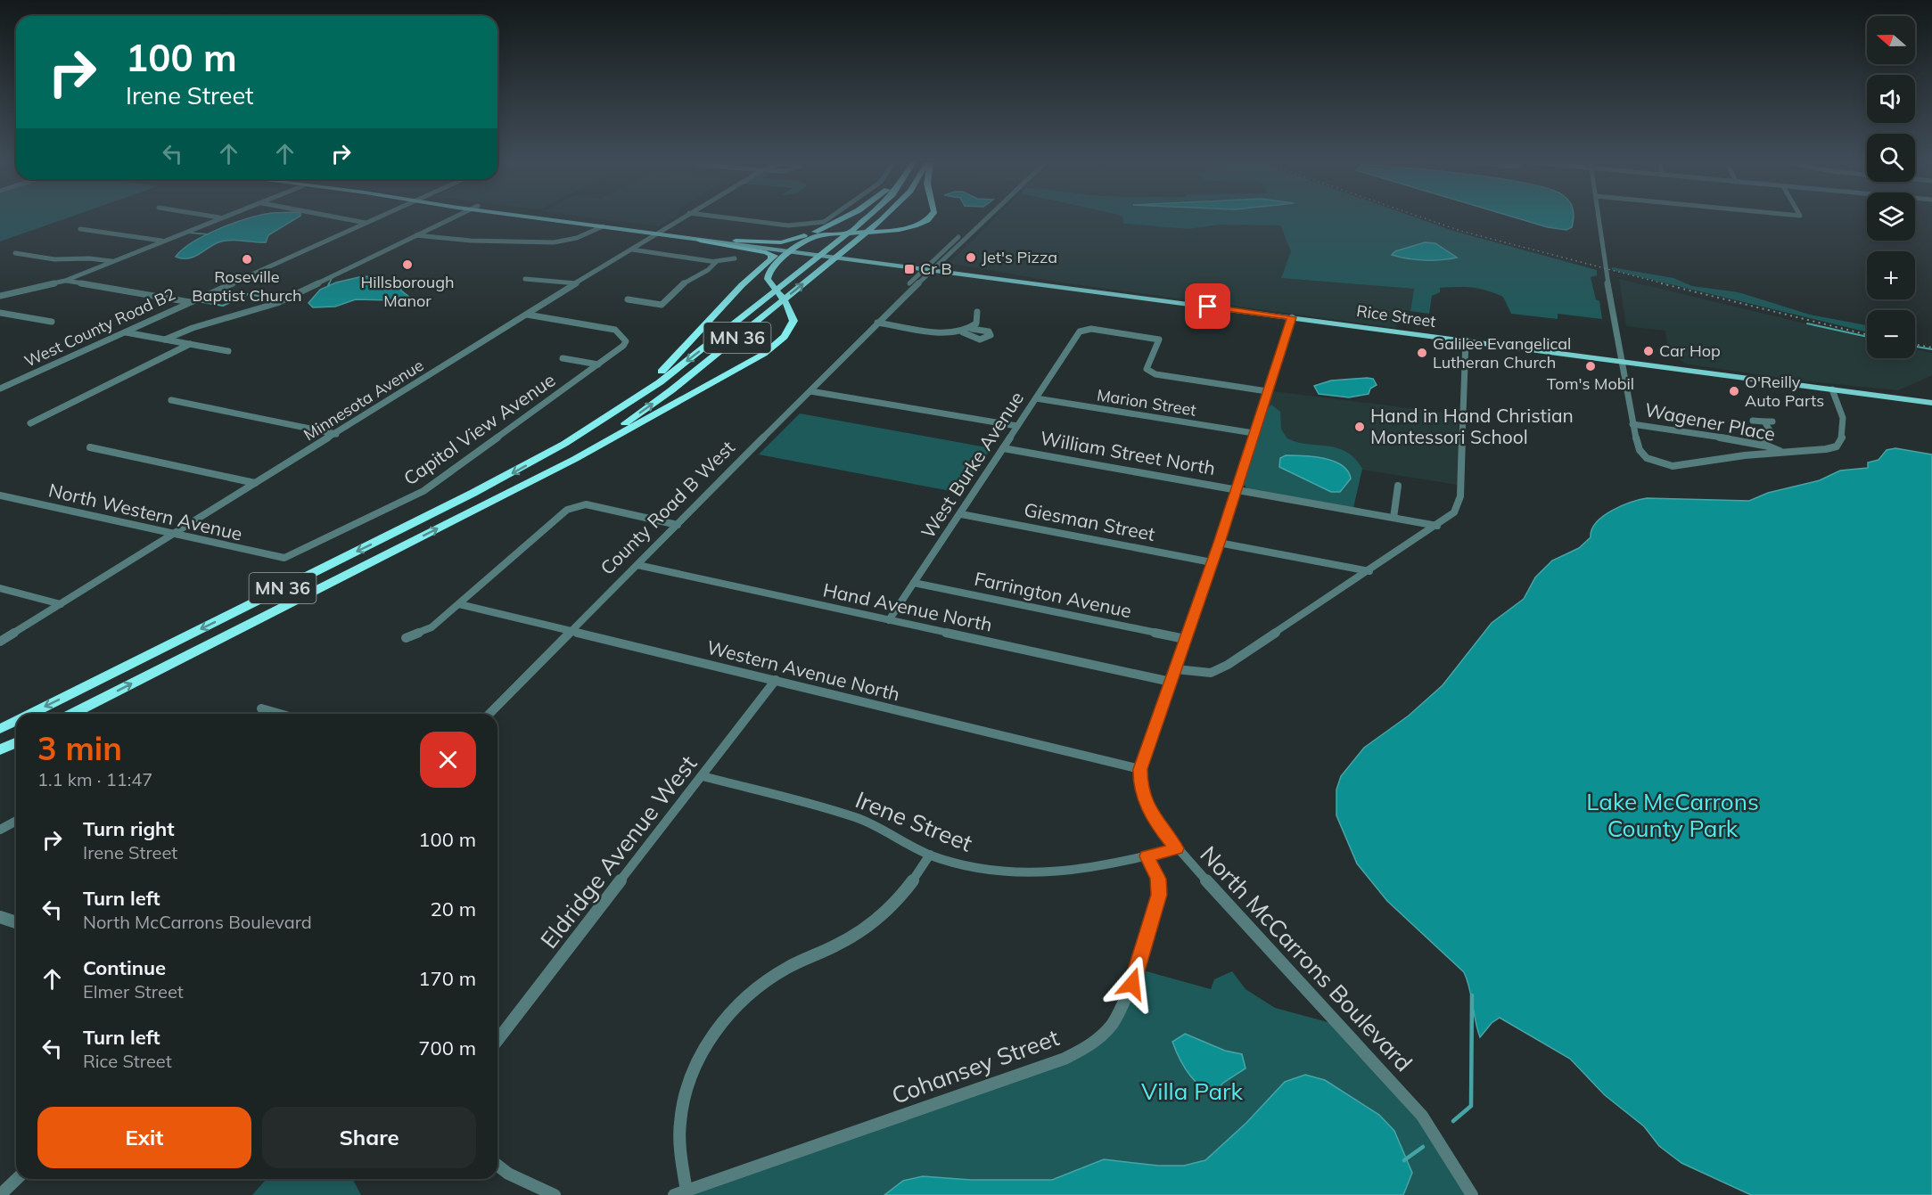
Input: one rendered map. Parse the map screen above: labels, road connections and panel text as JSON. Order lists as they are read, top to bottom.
{
  "streets": {
    "highway": ["MN 36"],
    "main road": ["Rice Street"],
    "street": [
      "West County Road B2",
      "Minnesota Avenue",
      "Marion Street",
      "Wagener Place",
      "Capitol View Avenue",
      "William Street North",
      "West Burke Avenue",
      "County Road B West",
      "North Western Avenue",
      "Giesman Street",
      "Farrington Avenue",
      "Hand Avenue North",
      "Western Avenue North",
      "Irene Street",
      "Eldridge Avenue West",
      "North McCarrons Boulevard",
      "Cohansey Street"
    ]
  },
  "crossings": [
    ["Rice Street", "Minnesota Avenue"],
    ["Rice Street", "County Road B West"],
    ["Rice Street", "North McCarrons Boulevard"],
    ["Minnesota Avenue", "Capitol View Avenue"],
    ["Minnesota Avenue", "North Western Avenue"],
    ["Marion Street", "West Burke Avenue"],
    ["Marion Street", "North McCarrons Boulevard"],
    ["Capitol View Avenue", "North Western Avenue"],
    ["William Street North", "West Burke Avenue"],
    ["William Street North", "County Road B West"],
    ["William Street North", "North McCarrons Boulevard"],
    ["West Burke Avenue", "Giesman Street"],
    ["West Burke Avenue", "Farrington Avenue"],
    ["West Burke Avenue", "Hand Avenue North"],
    ["West Burke Avenue", "North McCarrons Boulevard"],
    ["County Road B West", "Hand Avenue North"],
    ["County Road B West", "Western Avenue North"],
    ["Giesman Street", "North McCarrons Boulevard"],
    ["Farrington Avenue", "North McCarrons Boulevard"],
    ["Hand Avenue North", "North McCarrons Boulevard"],
    ["Western Avenue North", "Eldridge Avenue West"],
    ["Western Avenue North", "North McCarrons Boulevard"],
    ["Irene Street", "Eldridge Avenue West"],
    ["Irene Street", "North McCarrons Boulevard"],
    ["Irene Street", "Cohansey Street"]
  ],
  "parks": ["Lake McCarrons County Park", "Villa Park"],
  "places": {
    "other": [
      "Jet's Pizza",
      "Roseville Baptist Church",
      "Hillsborough Manor",
      "Car Hop",
      "Galilee Evangelical Lutheran Church",
      "Tom's Mobil",
      "O'Reilly Auto Parts",
      "Hand in Hand Christian Montessori School"
    ],
    "transit": ["Cr B"]
  },
  "north": "left",
  "page": {
    "map_buttons": ["+", "−"],
    "turn": ["100 m", "Irene Street"],
    "heading": ["3 min", "1.1 km · 11:47"],
    "list": [
      {
        "name": "Turn right",
        "note": "Irene Street",
        "value": "100 m"
      },
      {
        "name": "Turn left",
        "note": "North McCarrons Boulevard",
        "value": "20 m"
      },
      {
        "name": "Continue",
        "note": "Elmer Street",
        "value": "170 m"
      },
      {
        "name": "Turn left",
        "note": "Rice Street",
        "value": "700 m"
      }
    ],
    "buttons": ["Exit", "Share"]
  }
}
